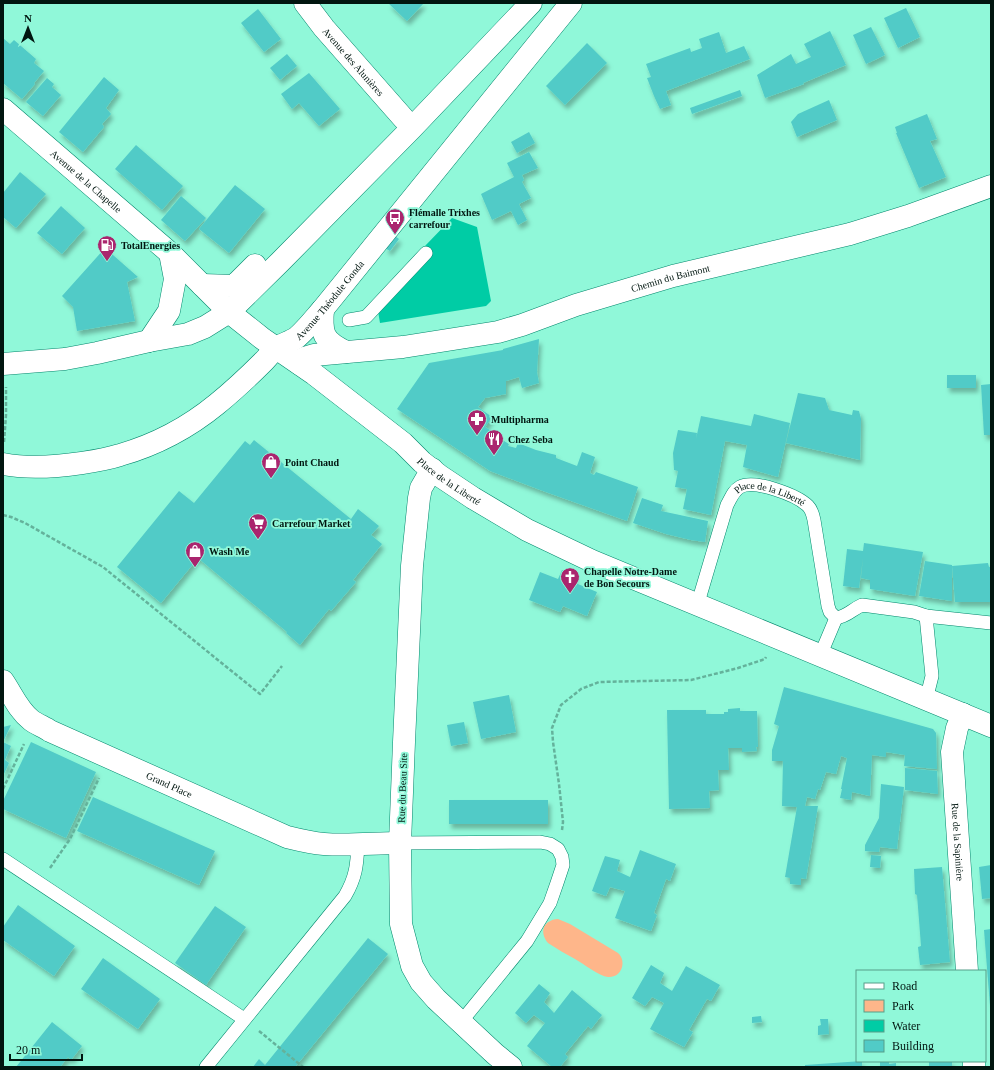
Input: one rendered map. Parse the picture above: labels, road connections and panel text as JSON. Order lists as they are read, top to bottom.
{
  "streets": {
    "street": [
      "Avenue des Alunières",
      "Avenue de la Chapelle",
      "Chemin du Baimont",
      "Avenue Théodule Gonda",
      "Place de la Liberté",
      "Grand Place",
      "Rue du Beau Site",
      "Rue de la Sapinière"
    ]
  },
  "crossings": [
    ["Avenue de la Chapelle", "Place de la Liberté"],
    ["Chemin du Baimont", "Place de la Liberté"],
    ["Avenue Théodule Gonda", "Place de la Liberté"],
    ["Place de la Liberté", "Rue du Beau Site"],
    ["Place de la Liberté", "Rue de la Sapinière"],
    ["Grand Place", "Rue du Beau Site"]
  ],
  "places": {
    "bus stop": ["Flémalle Trixhes carrefour"],
    "fuel station": ["TotalEnergies"],
    "pharmacy": ["Multipharma"],
    "restaurant": ["Chez Seba"],
    "shop": ["Point Chaud", "Wash Me"],
    "supermarket": ["Carrefour Market"],
    "church": ["Chapelle Notre-Dame de Bon Secours"]
  },
  "legend": [
    "Road",
    "Park",
    "Water",
    "Building"
  ],
  "scale_bar": "20 m",
  "north": "top"
}
